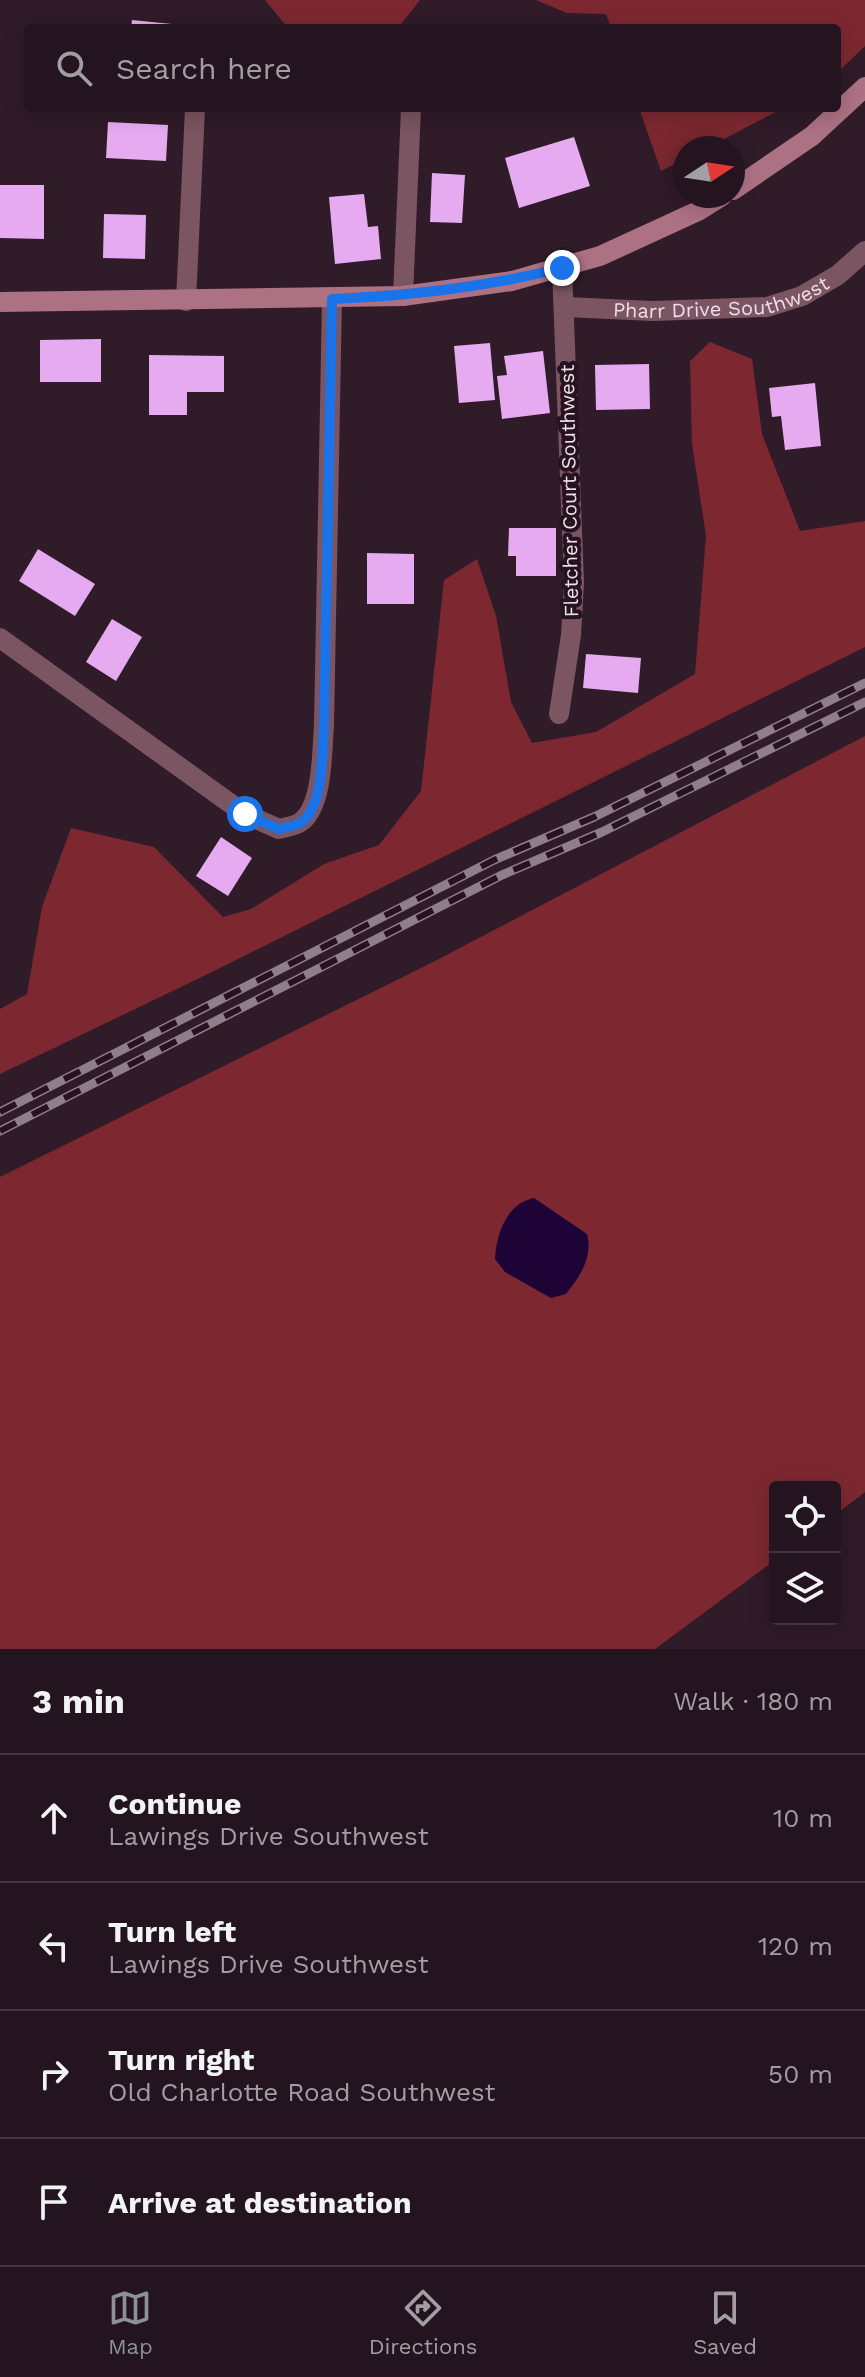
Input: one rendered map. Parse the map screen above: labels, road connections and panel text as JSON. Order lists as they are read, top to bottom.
{
  "streets": {
    "street": ["Pharr Drive Southwest", "Fletcher Court Southwest"]
  },
  "crossings": [
    ["Pharr Drive Southwest", "Fletcher Court Southwest"]
  ],
  "north": "right",
  "page": {
    "search": "Search here",
    "heading": ["3 min", "Walk · 180 m"],
    "list": [
      ["Continue", "Lawings Drive Southwest", "10 m"],
      ["Turn left", "Lawings Drive Southwest", "120 m"],
      ["Turn right", "Old Charlotte Road Southwest", "50 m"],
      "Arrive at destination"
    ],
    "nav": ["Map", "Directions", "Saved"]
  }
}
